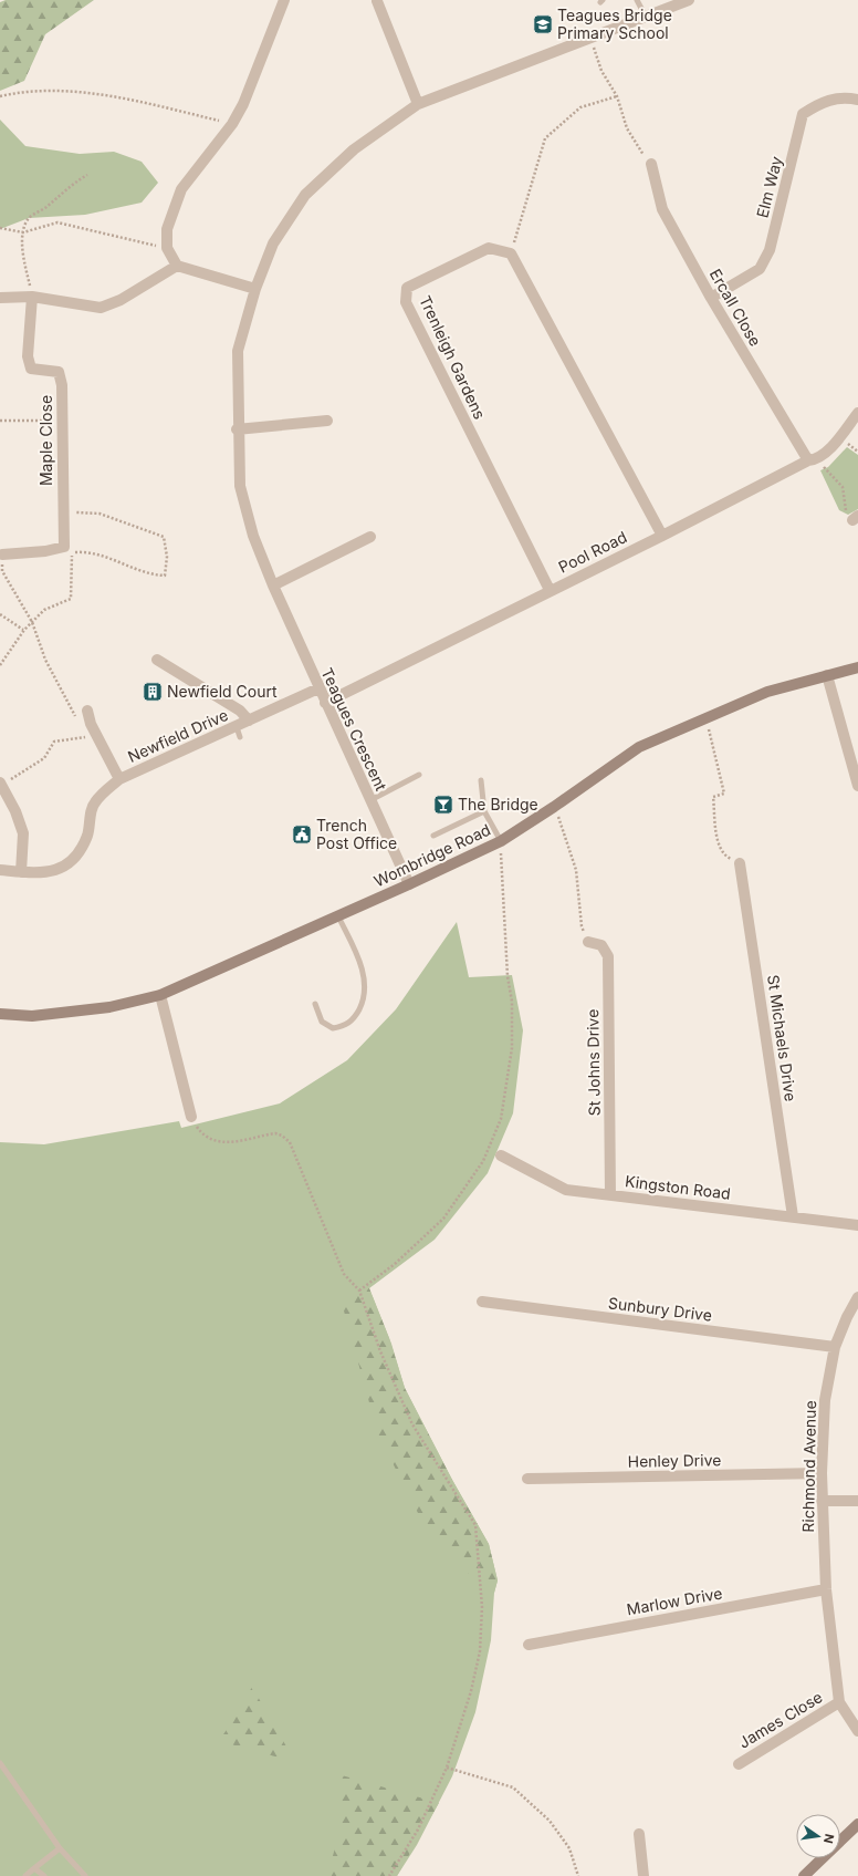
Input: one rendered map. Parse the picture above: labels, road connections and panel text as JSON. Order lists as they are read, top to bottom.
{
  "streets": {
    "street": [
      "Elm Way",
      "Ercall Close",
      "Trenleigh Gardens",
      "Maple Close",
      "Pool Road",
      "Teagues Crescent",
      "Newfield Drive",
      "Wombridge Road",
      "St Michaels Drive",
      "St Johns Drive",
      "Kingston Road",
      "Sunbury Drive",
      "Henley Drive",
      "Richmond Avenue",
      "Marlow Drive",
      "James Close"
    ]
  },
  "crossings": [
    ["Elm Way", "Ercall Close"],
    ["Ercall Close", "Pool Road"],
    ["Trenleigh Gardens", "Pool Road"],
    ["Pool Road", "Teagues Crescent"],
    ["Teagues Crescent", "Newfield Drive"],
    ["Teagues Crescent", "Wombridge Road"],
    ["St Michaels Drive", "Kingston Road"],
    ["St Johns Drive", "Kingston Road"],
    ["Sunbury Drive", "Richmond Avenue"],
    ["Henley Drive", "Richmond Avenue"],
    ["Richmond Avenue", "Marlow Drive"],
    ["Richmond Avenue", "James Close"]
  ],
  "places": {
    "school or university": ["Teagues Bridge Primary School"],
    "building": ["Newfield Court"],
    "bar": ["The Bridge"],
    "public building": ["Trench Post Office"]
  },
  "north": "right"
}
